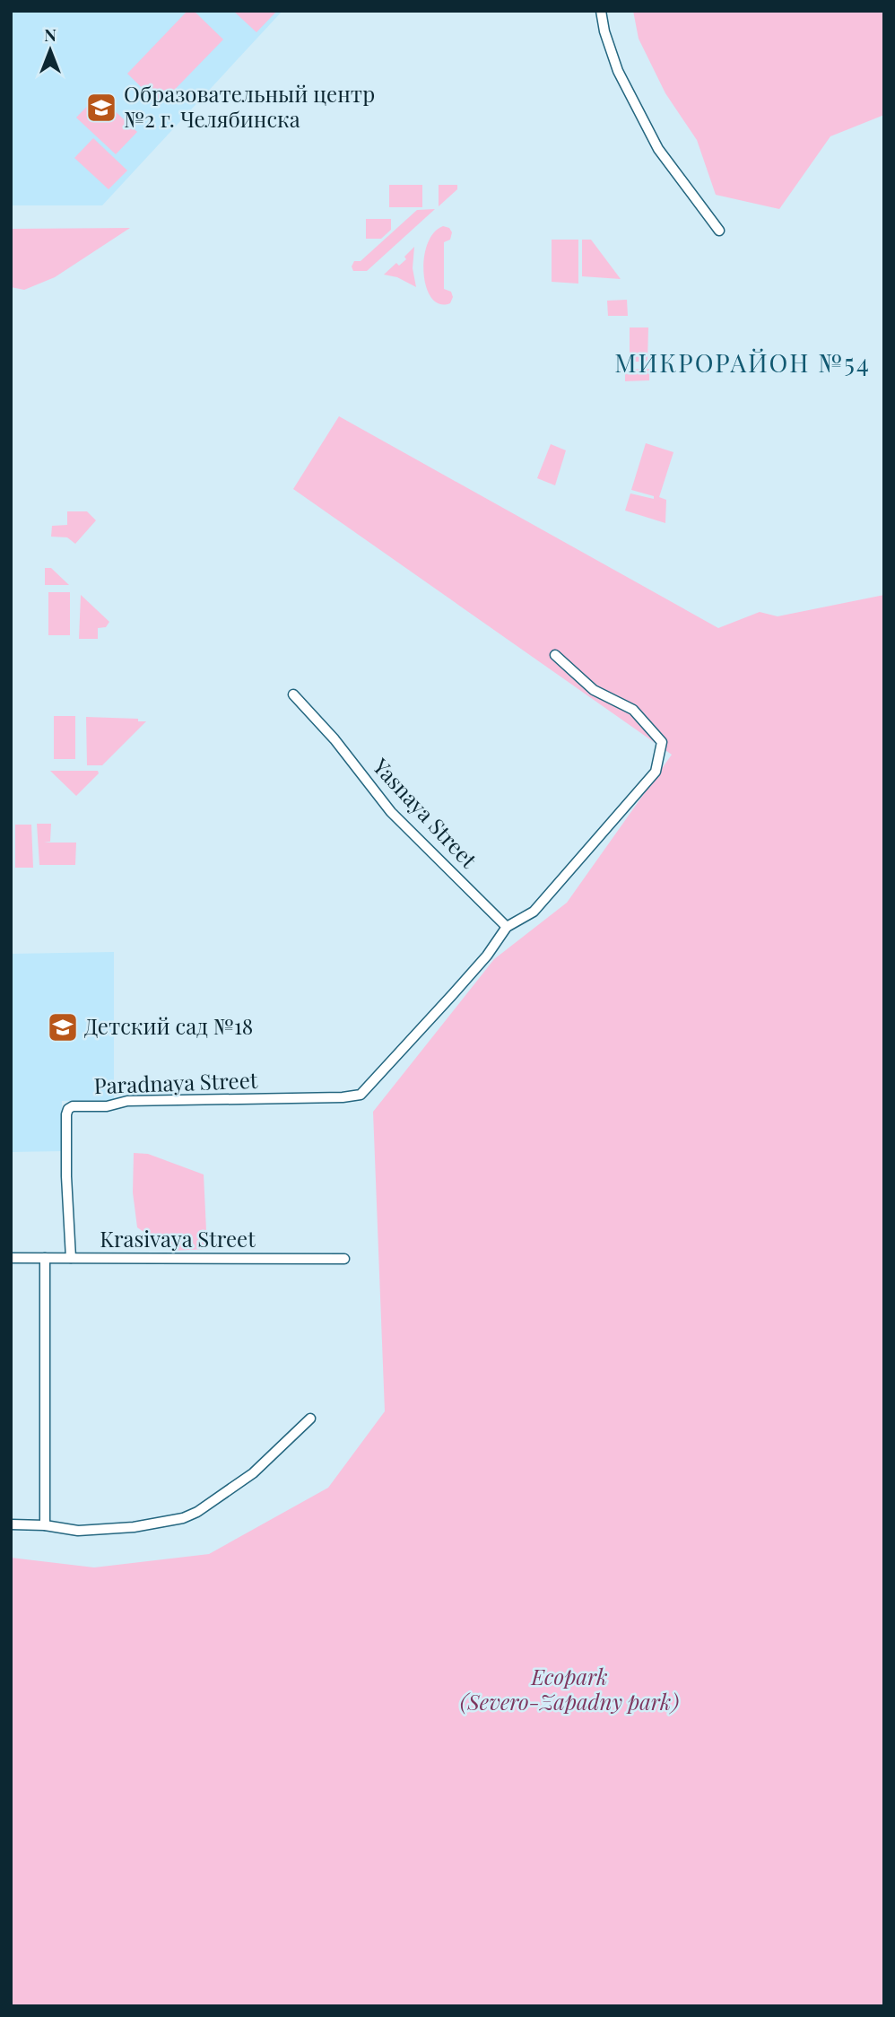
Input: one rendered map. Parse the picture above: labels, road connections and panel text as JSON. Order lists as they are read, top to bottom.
{
  "streets": {
    "street": ["Yasnaya Street", "Paradnaya Street", "Krasivaya Street"]
  },
  "crossings": [
    ["Yasnaya Street", "Paradnaya Street"],
    ["Paradnaya Street", "Krasivaya Street"]
  ],
  "districts": ["МИКРОРАЙОН №54"],
  "parks": ["Ecopark (Severo-Zapadny park)"],
  "places": {
    "school or university": ["Образовательный центр №2 г. Челябинска", "Детский сaд №18"]
  },
  "north": "top"
}
